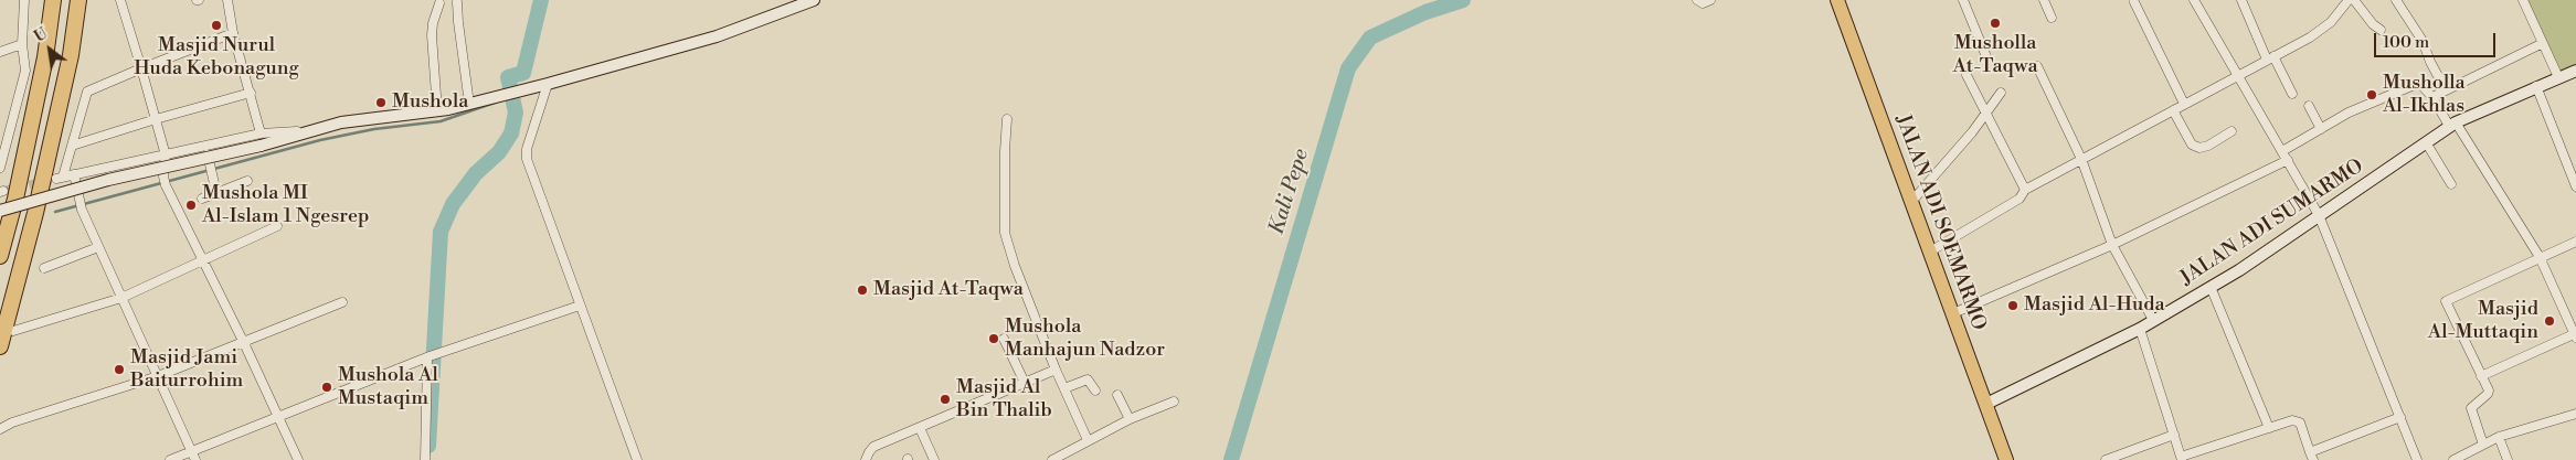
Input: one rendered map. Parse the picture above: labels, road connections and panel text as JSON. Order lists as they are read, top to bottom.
{
  "streets": {
    "highway": ["JALAN ADI SOEMARMO"],
    "main road": ["JALAN ADI SUMARMO"]
  },
  "crossings": [
    ["JALAN ADI SOEMARMO", "JALAN ADI SUMARMO"]
  ],
  "water": ["Kali Pepe"],
  "places": [
    "Musholla At-Taqwa",
    "Masjid Nurul Huda Kebonagung",
    "Musholla Al-Ikhlas",
    "Mushola",
    "Mushola MI Al-Islam 1 Ngesrep",
    "Masjid At-Taqwa",
    "Masjid Al-Huda",
    "Masjid Al-Muttaqin",
    "Mushola Manhajun Nadzor",
    "Masjid Jami Baiturrohim",
    "Mushola Al Mustaqim",
    "Masjid Al Bin Thalib"
  ],
  "scale_bar": "100 m",
  "north": "top left"
}
